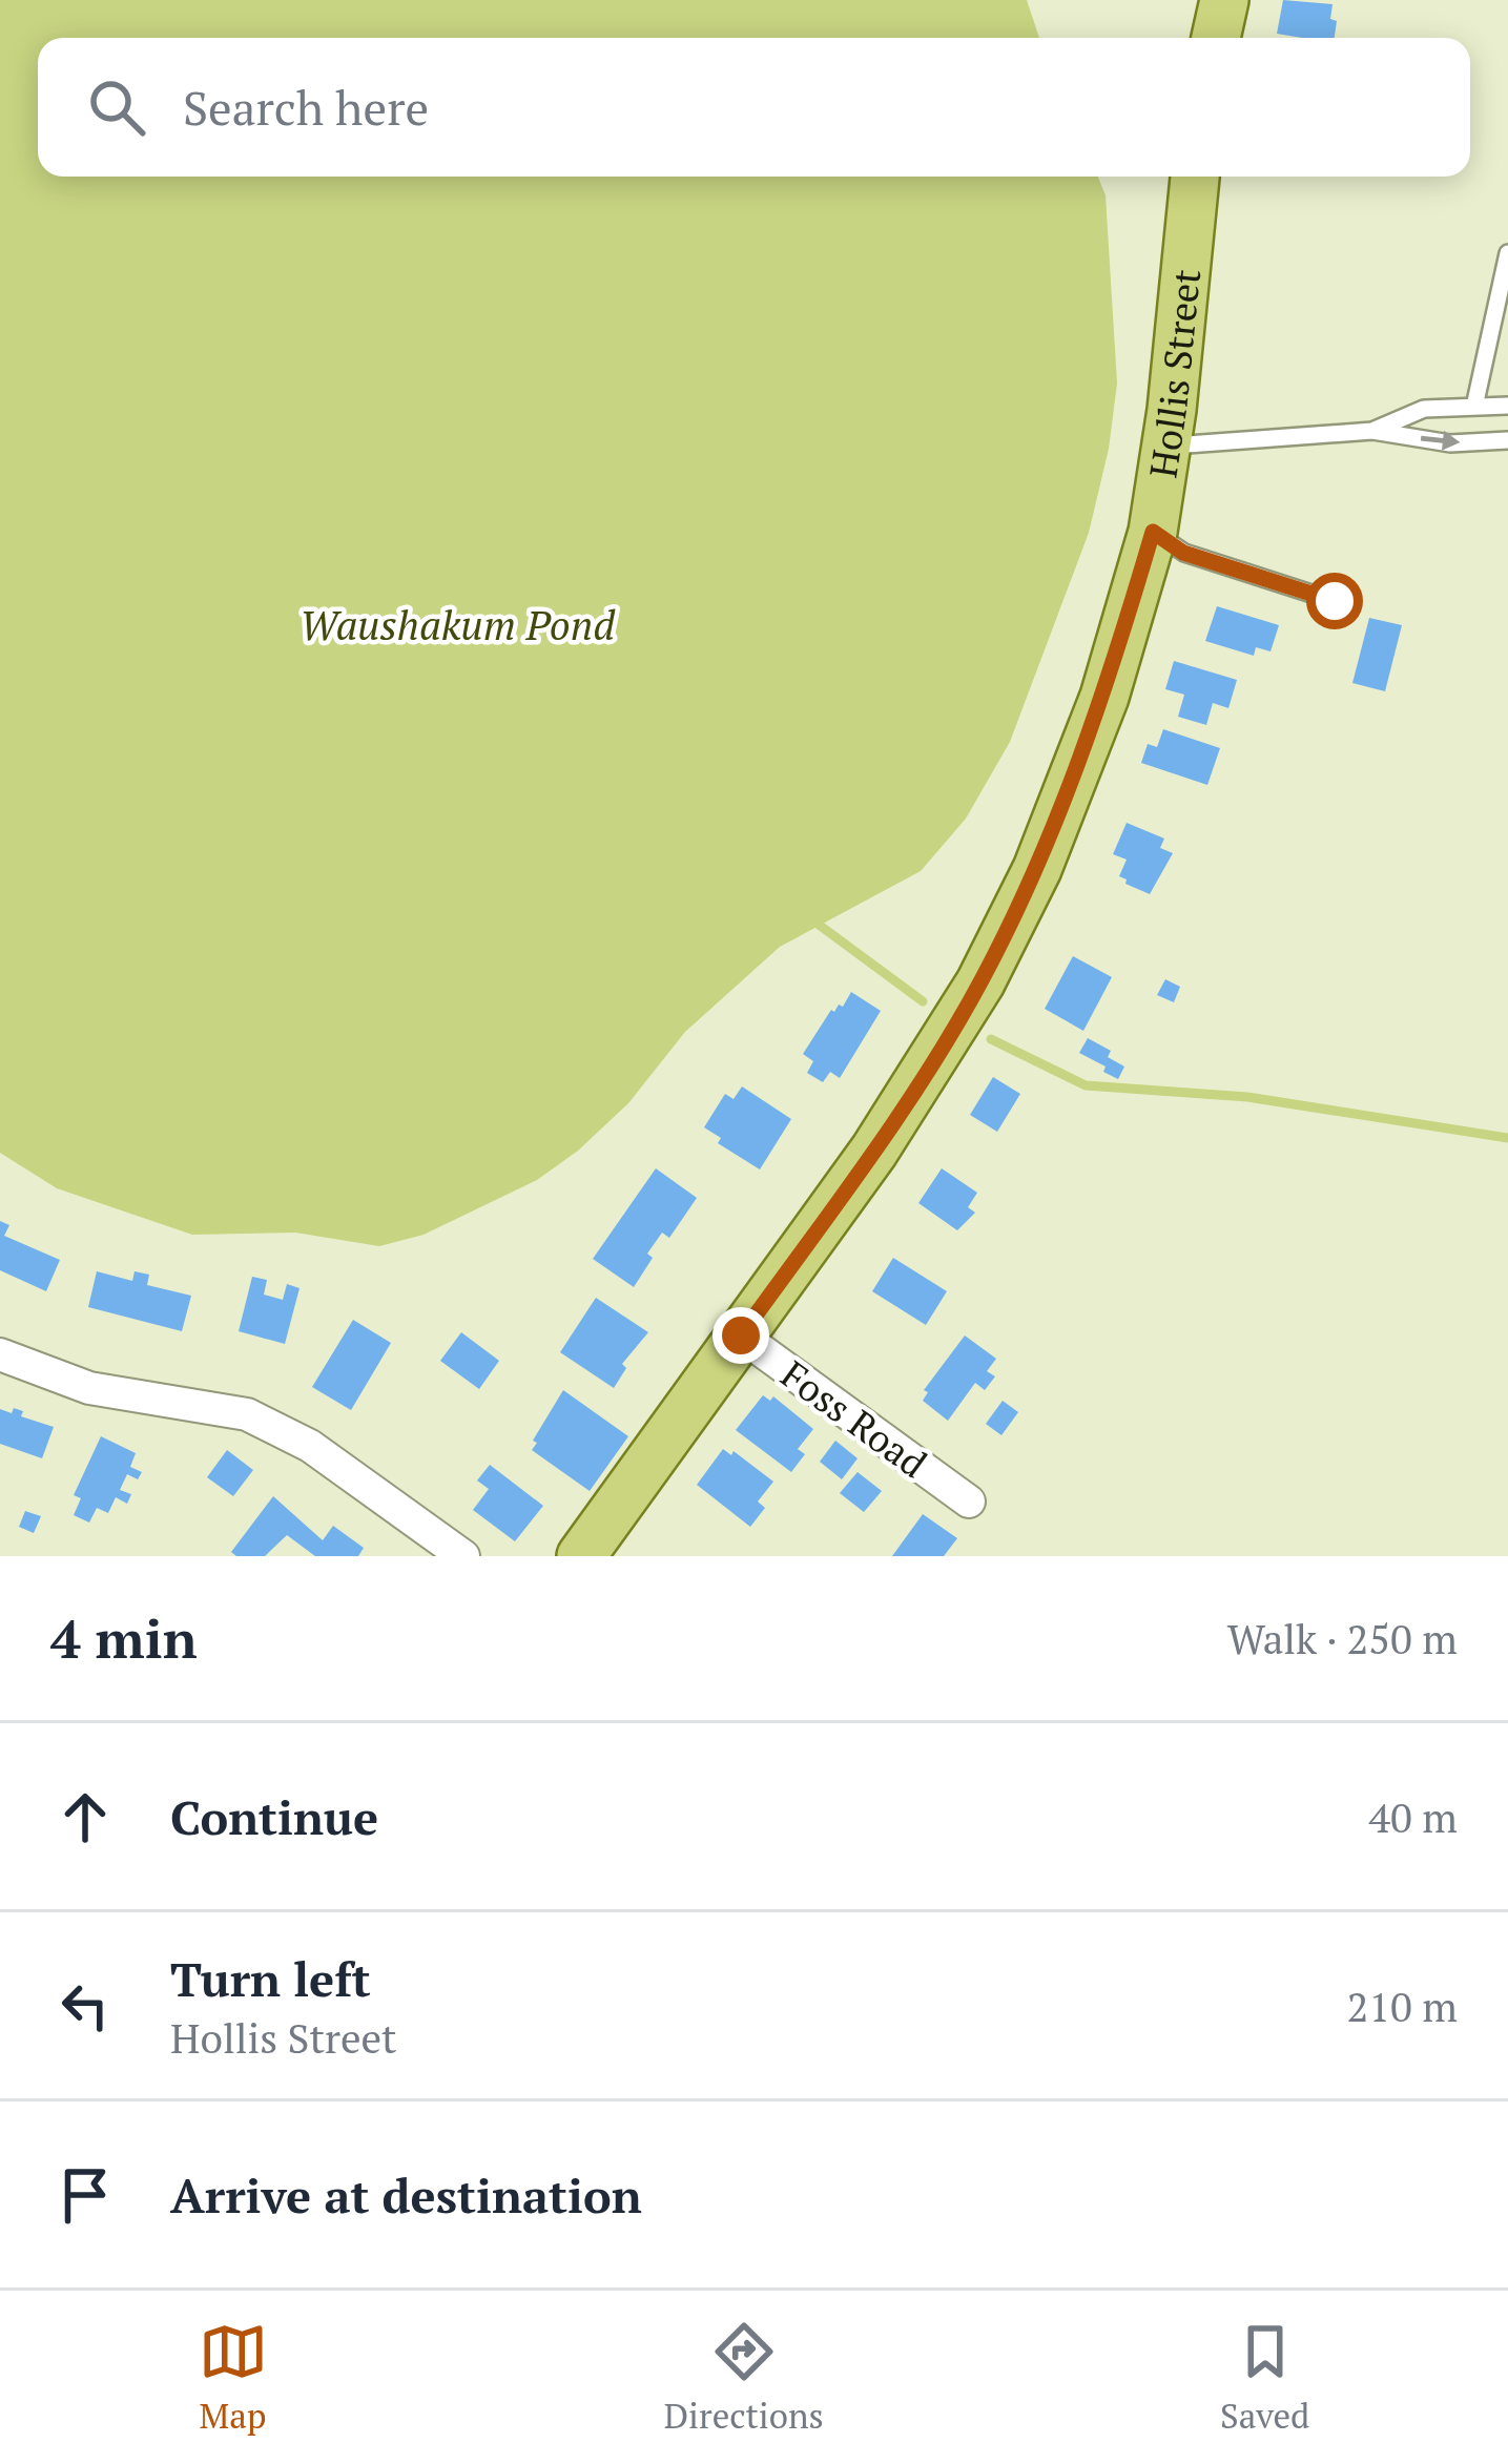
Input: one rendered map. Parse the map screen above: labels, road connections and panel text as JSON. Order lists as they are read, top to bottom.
{
  "streets": {
    "main road": ["Hollis Street"],
    "street": ["Foss Road"]
  },
  "crossings": [
    ["Hollis Street", "Foss Road"]
  ],
  "water": ["Waushakum Pond"],
  "page": {
    "search": "Search here",
    "heading": ["4 min", "Walk · 250 m"],
    "list": [
      ["Continue", "40 m"],
      ["Turn left", "Hollis Street", "210 m"],
      "Arrive at destination"
    ],
    "nav": ["Map", "Directions", "Saved"]
  }
}
